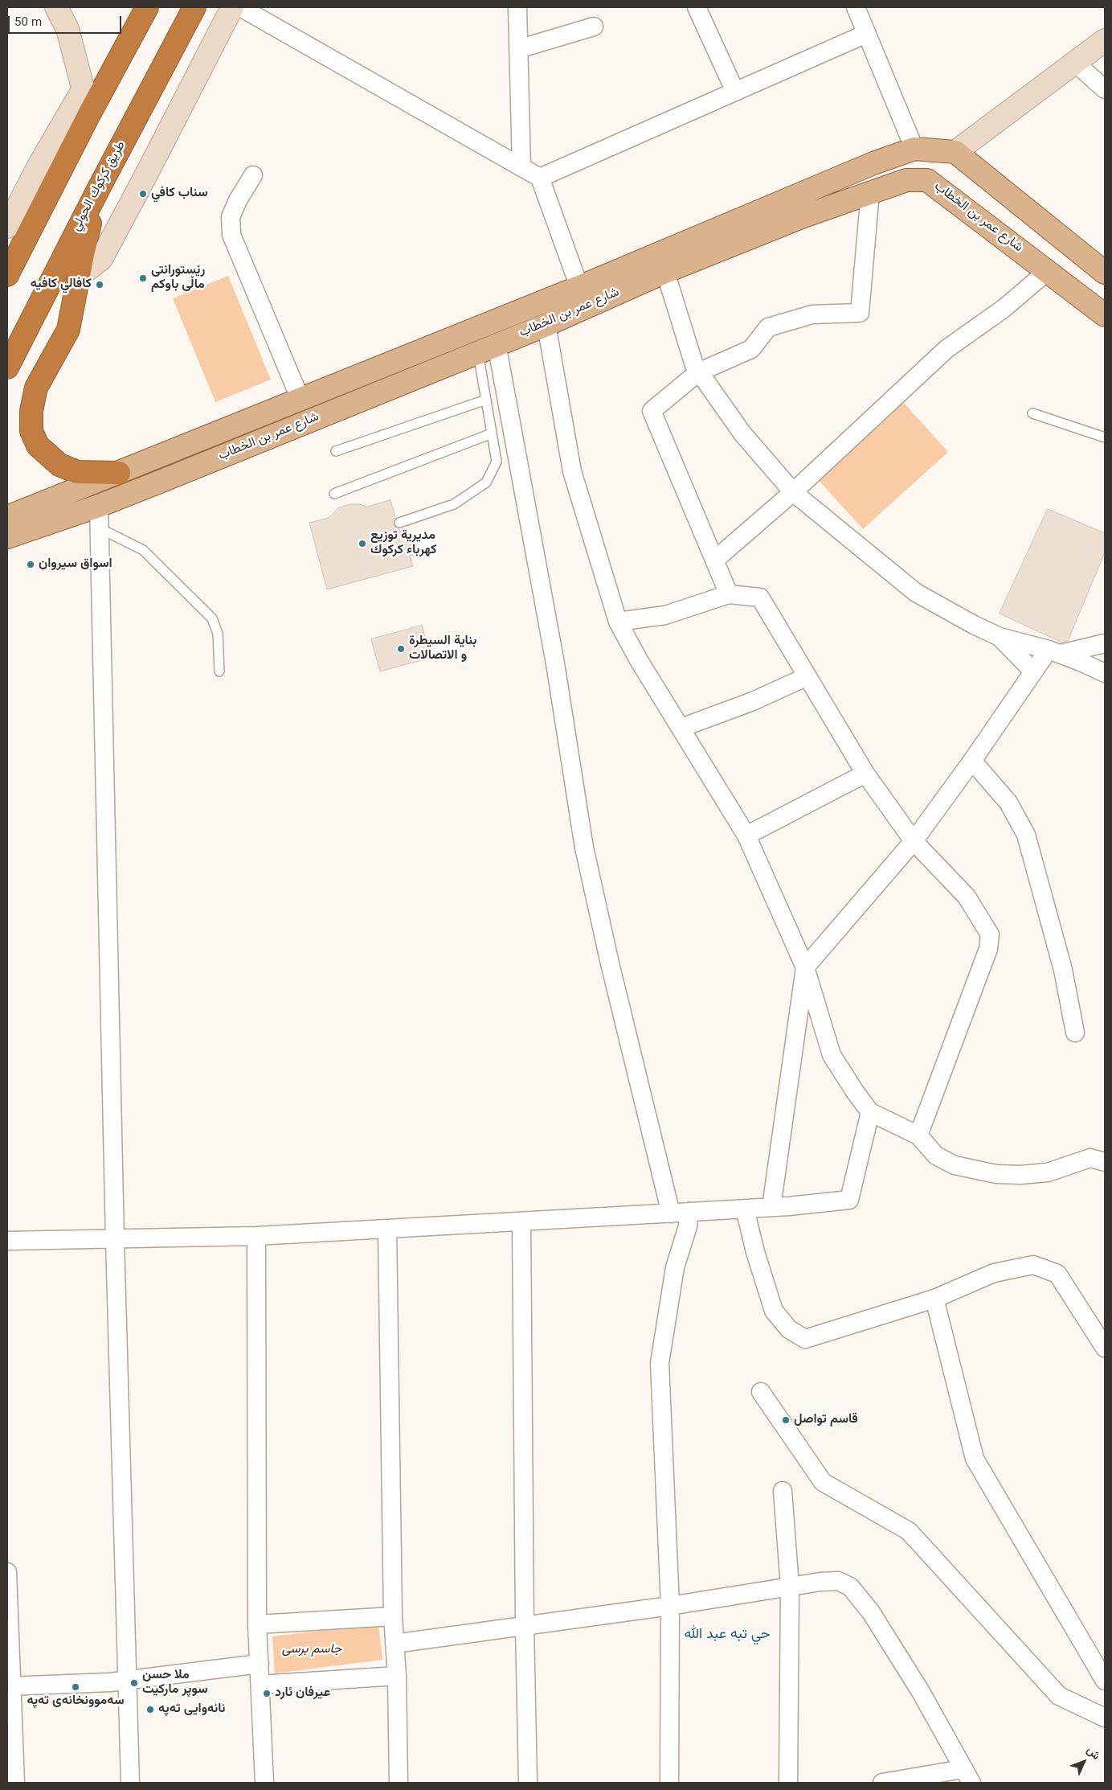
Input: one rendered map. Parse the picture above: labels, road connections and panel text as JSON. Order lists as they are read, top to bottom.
{
  "streets": {
    "highway": ["طريق كركوك الحولي"],
    "main road": ["شارع عمر بن الخطاب"]
  },
  "districts": ["حي تبه عبد الله"],
  "parks": ["جاسم برسی"],
  "places": [
    "سناب كافي",
    "رێستورانتی ماڵی باوکم",
    "كافالي كافيه",
    "مديرية توزيع كهرباء كركوك",
    "اسواق سيروان",
    "بناية السيطرة و الاتصالات",
    "قاسم تواصل",
    "ملا حسن سوپر ماركيت",
    "سەموونخانەی تەپە",
    "عیرفان ئارد",
    "نانەوایی تەپە"
  ],
  "scale_bar": "50 m",
  "north": "top right"
}
